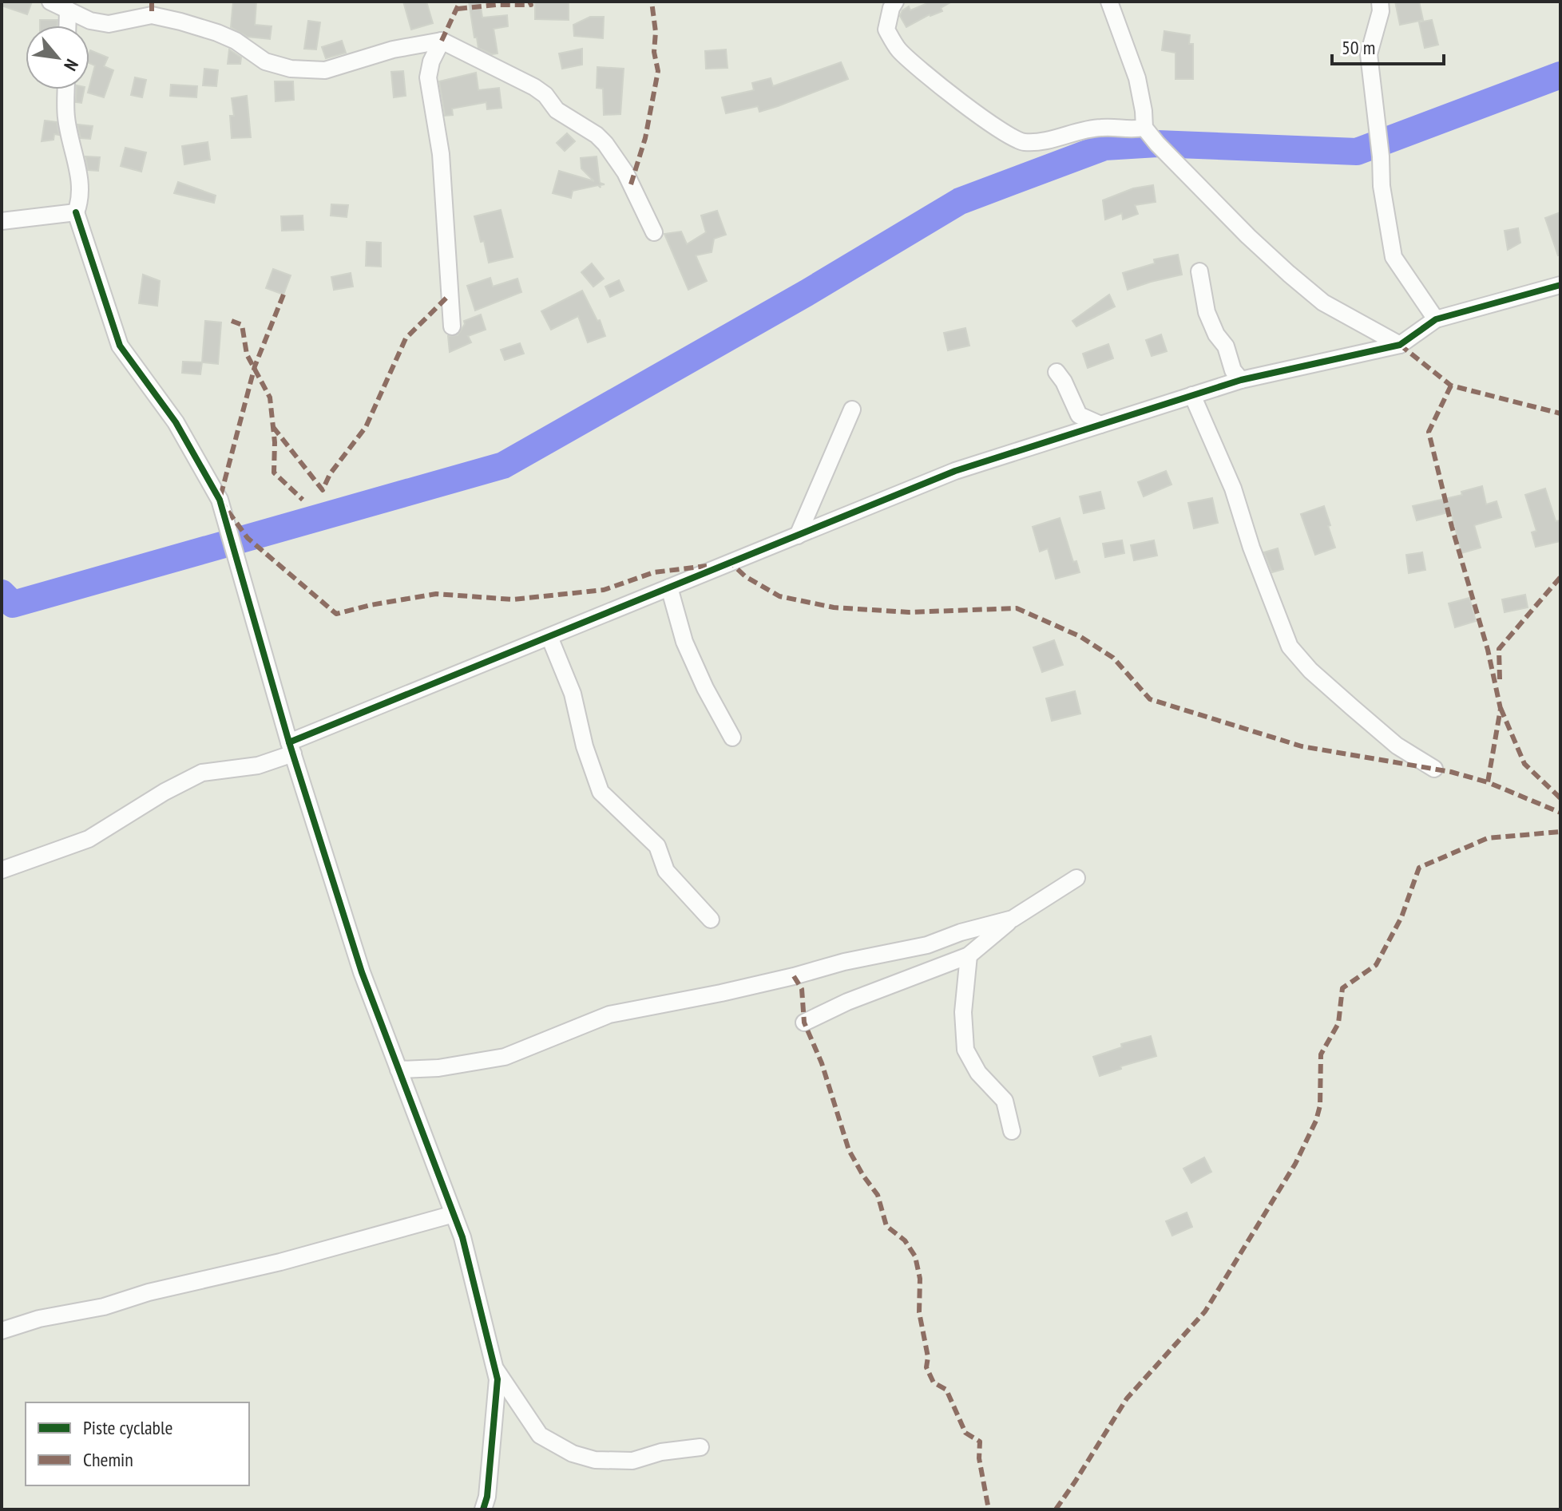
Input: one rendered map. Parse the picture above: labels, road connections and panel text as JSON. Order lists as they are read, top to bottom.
{
  "legend": ["Piste cyclable", "Chemin"],
  "scale_bar": "50 m",
  "north": "bottom right"
}
